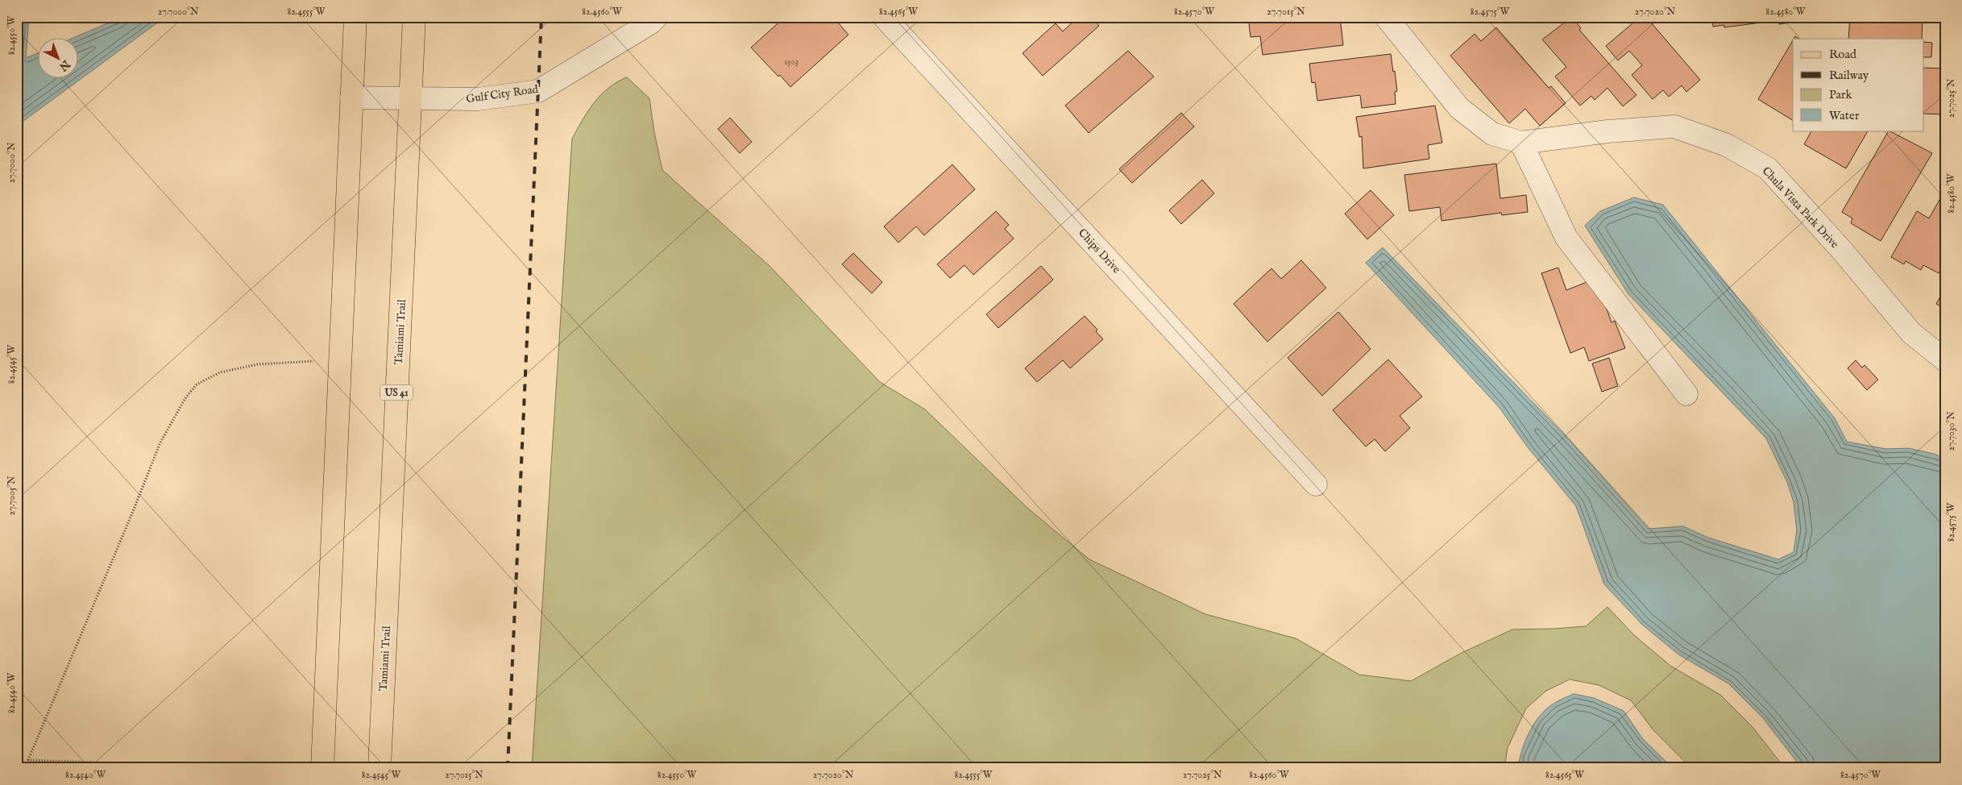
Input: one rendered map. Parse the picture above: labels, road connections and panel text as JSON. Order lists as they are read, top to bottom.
{
  "streets": {
    "main road": ["Tamiami Trail", "US 41"],
    "street": ["Gulf City Road", "Chula Vista Park Drive", "Chips Drive"]
  },
  "crossings": [
    ["Gulf City Road", "Tamiami Trail"]
  ],
  "house_numbers": ["1503"],
  "legend": [
    "Road",
    "Railway",
    "Park",
    "Water"
  ],
  "north": "bottom right",
  "coordinates": [
    "27.7000°N",
    "82.4555°W",
    "82.4560°W",
    "82.4565°W",
    "82.4570°W",
    "27.7015°N",
    "82.4575°W",
    "27.7020°N",
    "82.4580°W",
    "82.4550°W",
    "27.7025°N",
    "82.4545°W",
    "27.7030°N",
    "27.7005°N",
    "82.4540°W"
  ]
}
